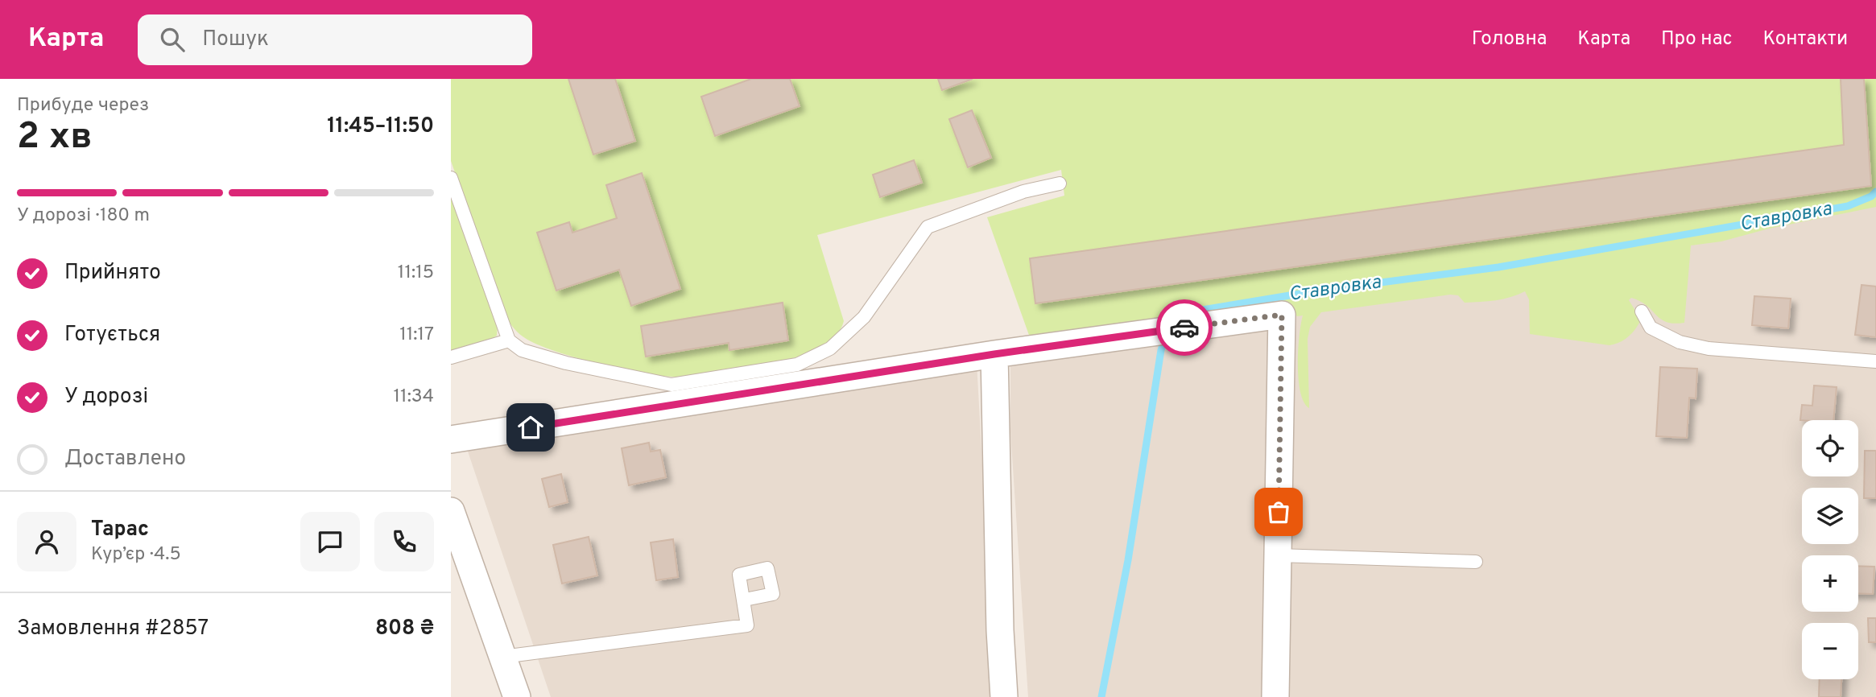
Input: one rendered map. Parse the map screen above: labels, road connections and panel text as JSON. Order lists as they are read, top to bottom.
{
  "water": ["Ставровка"],
  "page": {
    "header": "Карта",
    "search": "Пошук",
    "nav": [
      "Головна",
      "Карта",
      "Про нас",
      "Контакти"
    ],
    "heading": ["2 хв", "Прибуде через", "11:45–11:50"],
    "panel": [
      "Тарас",
      "Кур’єр · 4.5",
      "Замовлення #2857",
      "808 ₴"
    ],
    "bar": "У дорозі · 180 m",
    "list": [
      ["Прийнято", "11:15"],
      ["Готується", "11:17"],
      ["У дорозі", "11:34"],
      "Доставлено"
    ],
    "map_buttons": ["+", "−"]
  }
}
